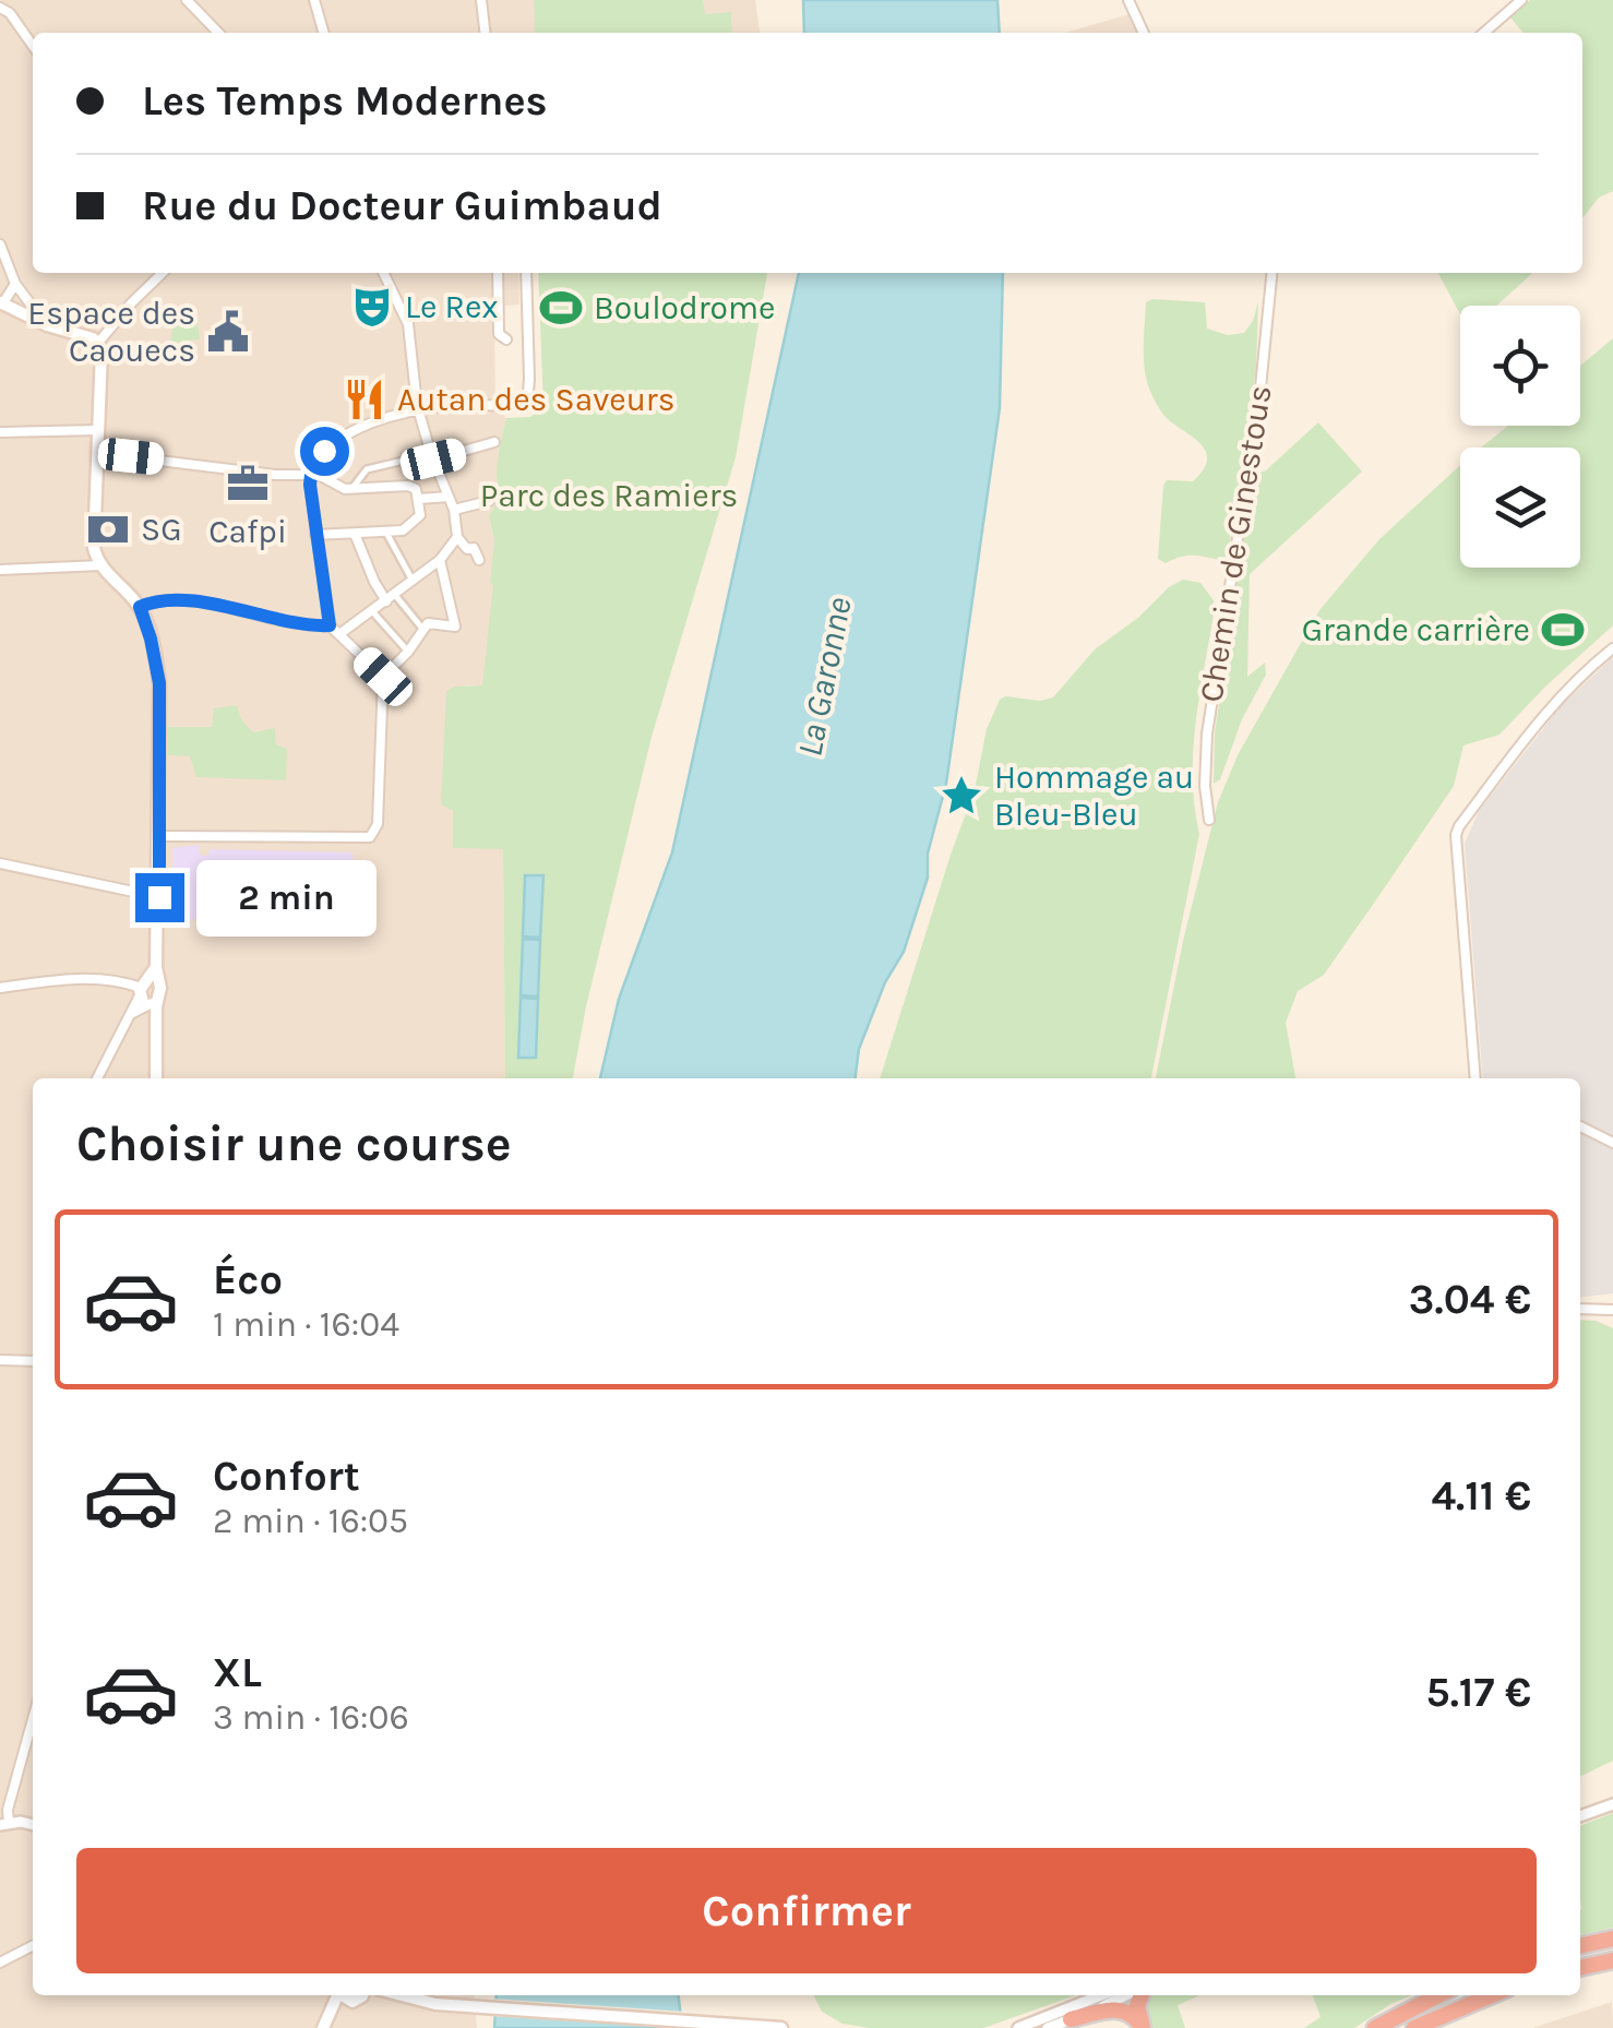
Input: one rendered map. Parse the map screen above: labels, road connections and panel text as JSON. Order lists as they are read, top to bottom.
{
  "streets": {
    "street": ["Chemin de Ginestous"]
  },
  "water": ["La Garonne"],
  "parks": ["Parc des Ramiers"],
  "places": {
    "theatre": ["Le Rex"],
    "sports": ["Boulodrome", "Grande carrière"],
    "public building": ["Espace des Caouecs"],
    "restaurant": ["Autan des Saveurs"],
    "office": ["Cafpi"],
    "bank": ["SG"],
    "place": ["Hommage au Bleu-Bleu"]
  },
  "page": {
    "banner": ["Les Temps Modernes", "Rue du Docteur Guimbaud"],
    "bubble": "2 min",
    "heading": "Choisir une course",
    "list": [
      {
        "name": "Éco",
        "note": "1 min · 16:04",
        "value": "3.04 €"
      },
      {
        "name": "Confort",
        "note": "2 min · 16:05",
        "value": "4.11 €"
      },
      {
        "name": "XL",
        "note": "3 min · 16:06",
        "value": "5.17 €"
      }
    ],
    "buttons": "Confirmer"
  }
}
